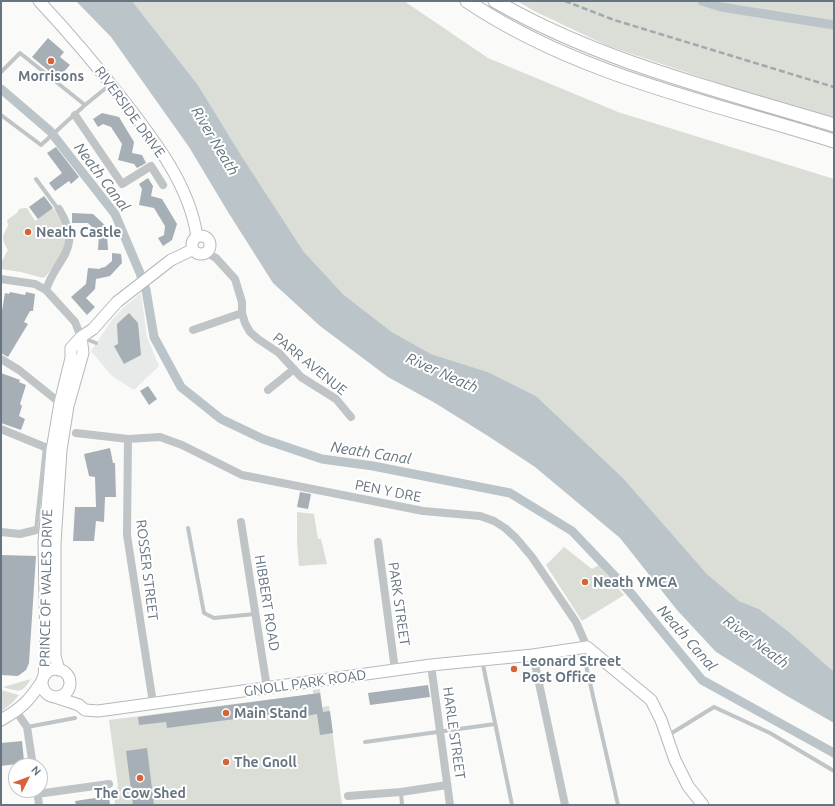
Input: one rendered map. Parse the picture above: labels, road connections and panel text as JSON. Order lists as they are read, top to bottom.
{
  "streets": {
    "main road": ["RIVERSIDE DRIVE", "PRINCE OF WALES DRIVE", "GNOLL PARK ROAD"],
    "street": [
      "PARR AVENUE",
      "PEN Y DRE",
      "ROSSER STREET",
      "HIBBERT ROAD",
      "PARK STREET",
      "HARLE STREET"
    ]
  },
  "crossings": [
    ["RIVERSIDE DRIVE", "PARR AVENUE"],
    ["RIVERSIDE DRIVE", "PRINCE OF WALES DRIVE"],
    ["PARR AVENUE", "PRINCE OF WALES DRIVE"],
    ["PEN Y DRE", "ROSSER STREET"],
    ["PEN Y DRE", "GNOLL PARK ROAD"],
    ["ROSSER STREET", "GNOLL PARK ROAD"],
    ["PRINCE OF WALES DRIVE", "GNOLL PARK ROAD"],
    ["HIBBERT ROAD", "GNOLL PARK ROAD"],
    ["PARK STREET", "GNOLL PARK ROAD"],
    ["GNOLL PARK ROAD", "HARLE STREET"]
  ],
  "water": ["River Neath", "Neath Canal"],
  "places": [
    "Morrisons",
    "Neath Castle",
    "Neath YMCA",
    "Leonard Street Post Office",
    "Main Stand",
    "The Gnoll",
    "The Cow Shed"
  ],
  "north": "top right"
}
